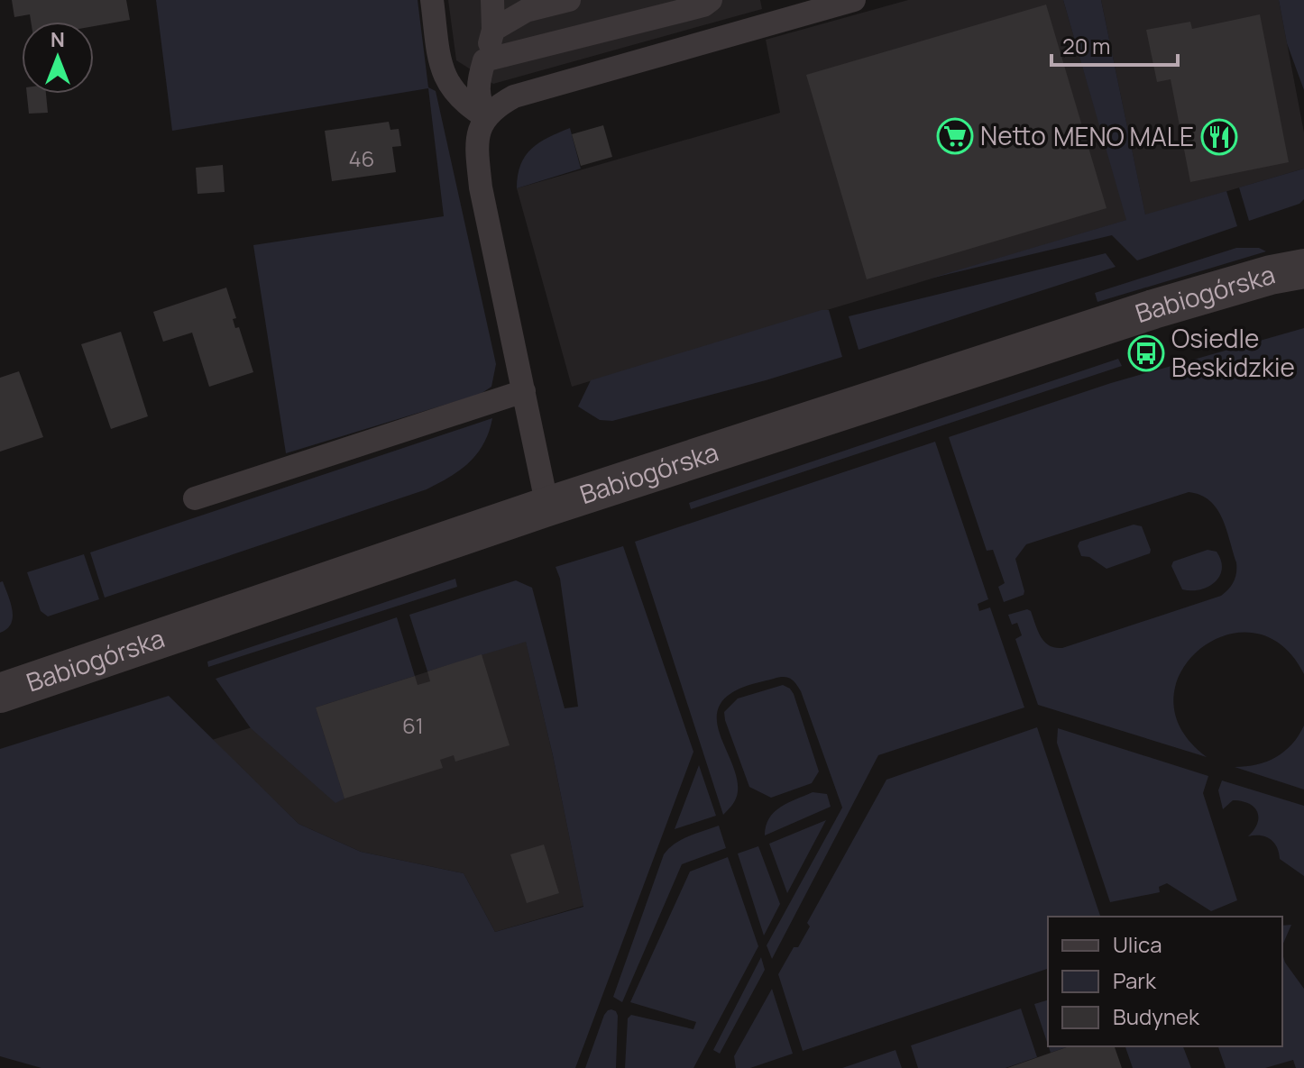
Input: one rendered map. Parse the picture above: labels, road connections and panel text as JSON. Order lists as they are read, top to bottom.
{
  "streets": {
    "street": ["Babiogórska"]
  },
  "places": {
    "supermarket": ["Netto"],
    "restaurant": ["MENO MALE"],
    "bus stop": ["Osiedle Beskidzkie"]
  },
  "house_numbers": ["46", "61"],
  "legend": ["Ulica", "Park", "Budynek"],
  "scale_bar": "20 m",
  "north": "top"
}
